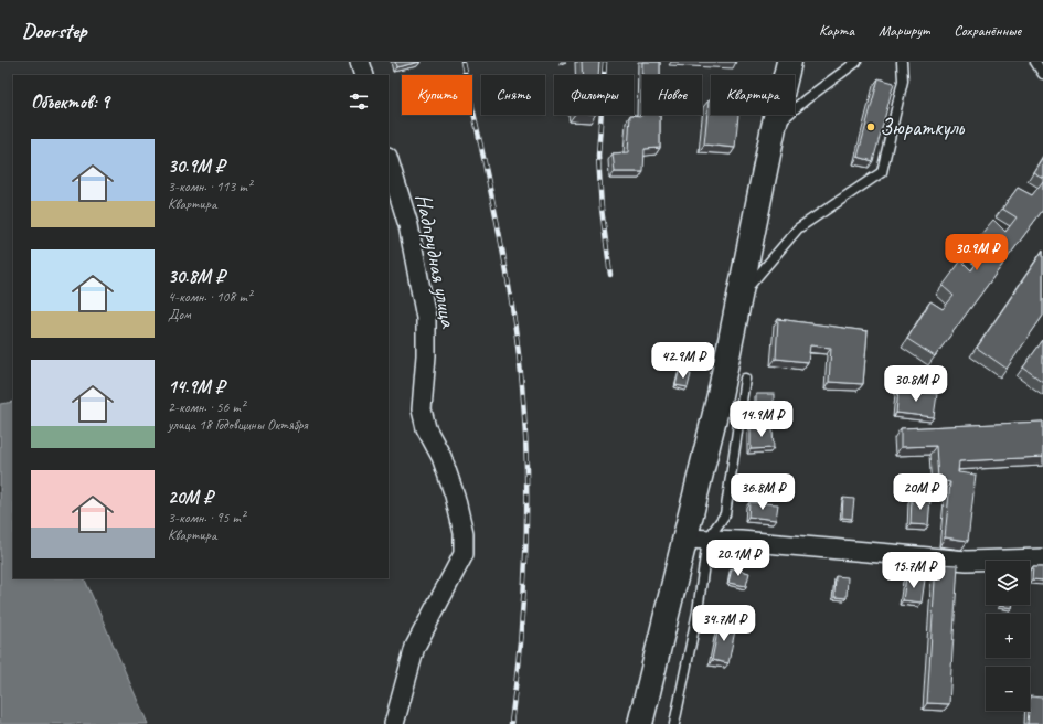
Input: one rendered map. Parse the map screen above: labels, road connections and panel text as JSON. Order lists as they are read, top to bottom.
{
  "streets": {
    "street": ["Надпрудная улица"]
  },
  "places": ["Зюраткуль"],
  "page": {
    "header": "Doorstep",
    "nav": ["Карта", "Маршрут", "Сохранённые"],
    "chip": [
      "Купить",
      "Снять",
      "Фильтры",
      "Новое",
      "Квартира"
    ],
    "heading": "Объектов: 9",
    "list": [
      {
        "name": "30.9M ₽",
        "note": "3-комн. · 113 m² · Квартира"
      },
      {
        "name": "30.8M ₽",
        "note": "4-комн. · 108 m² · Дом"
      },
      {
        "name": "14.9M ₽",
        "note": "2-комн. · 56 m² · улица 18 Годовщины Октября"
      },
      {
        "name": "20M ₽",
        "note": "3-комн. · 95 m² · Квартира"
      }
    ],
    "price": [
      "30.9M ₽",
      "42.9M ₽",
      "30.8M ₽",
      "14.9M ₽",
      "36.8M ₽",
      "20M ₽",
      "20.1M ₽",
      "15.7M ₽",
      "34.7M ₽"
    ],
    "map_buttons": ["+", "−"]
  }
}
